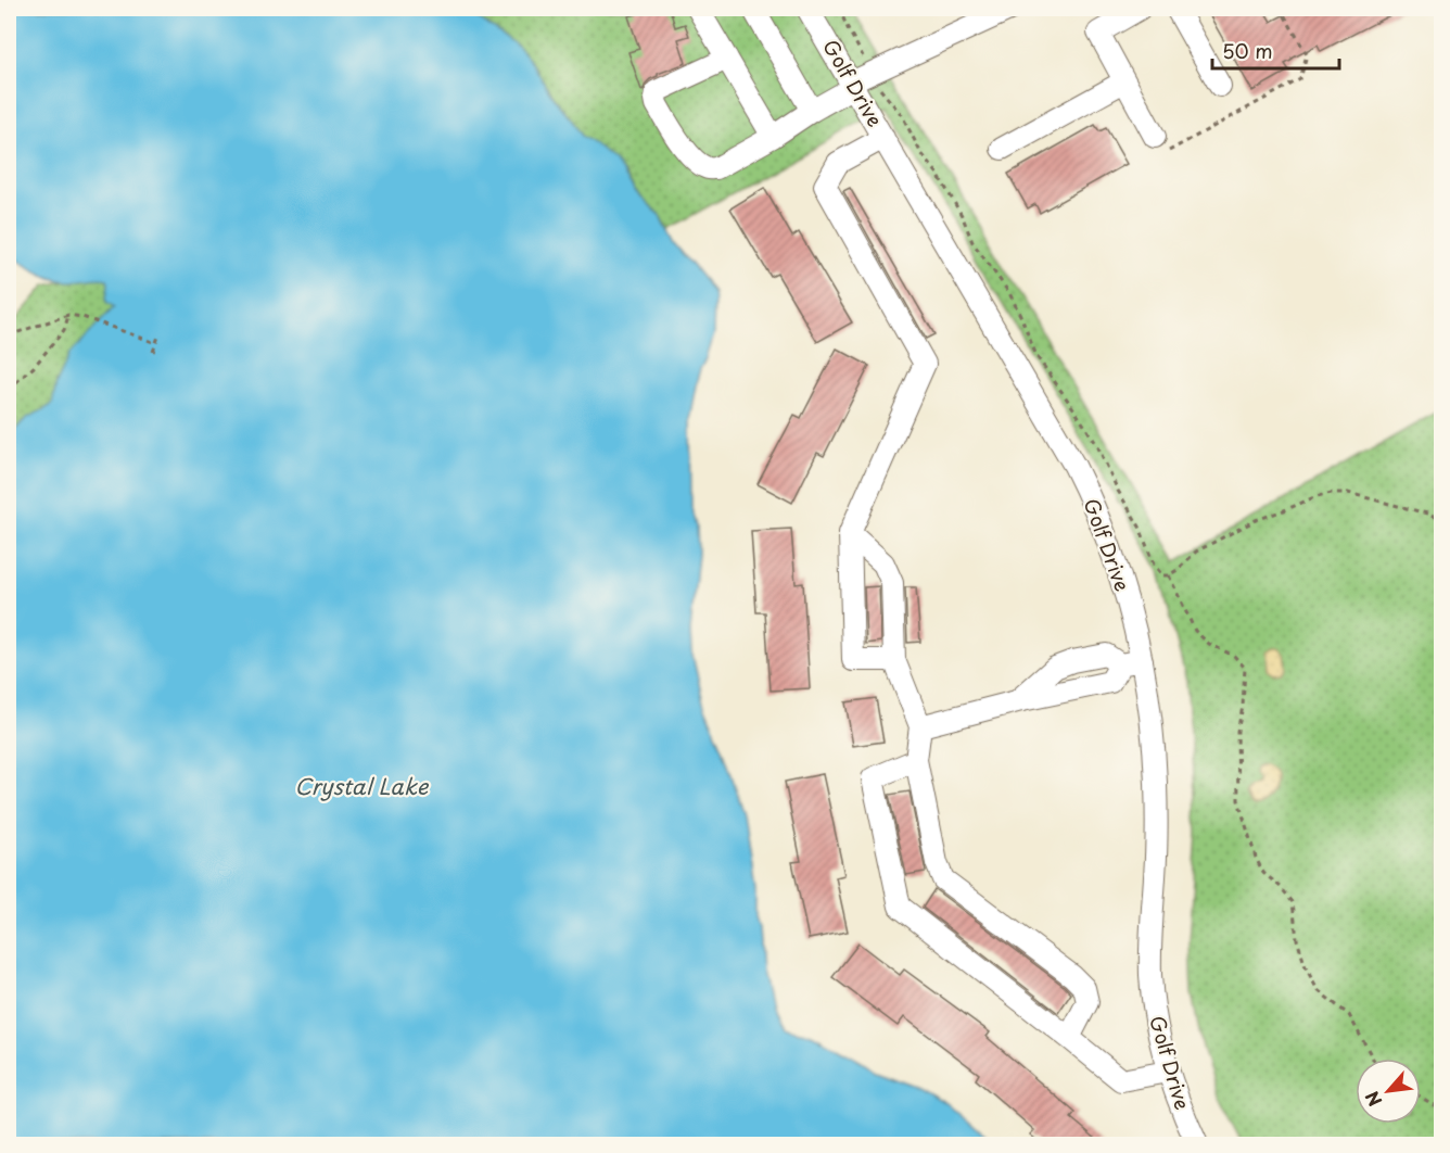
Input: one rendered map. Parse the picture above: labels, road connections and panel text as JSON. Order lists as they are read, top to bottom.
{
  "streets": {
    "street": ["Golf Drive"]
  },
  "water": ["Crystal Lake"],
  "scale_bar": "50 m",
  "north": "bottom left"
}
